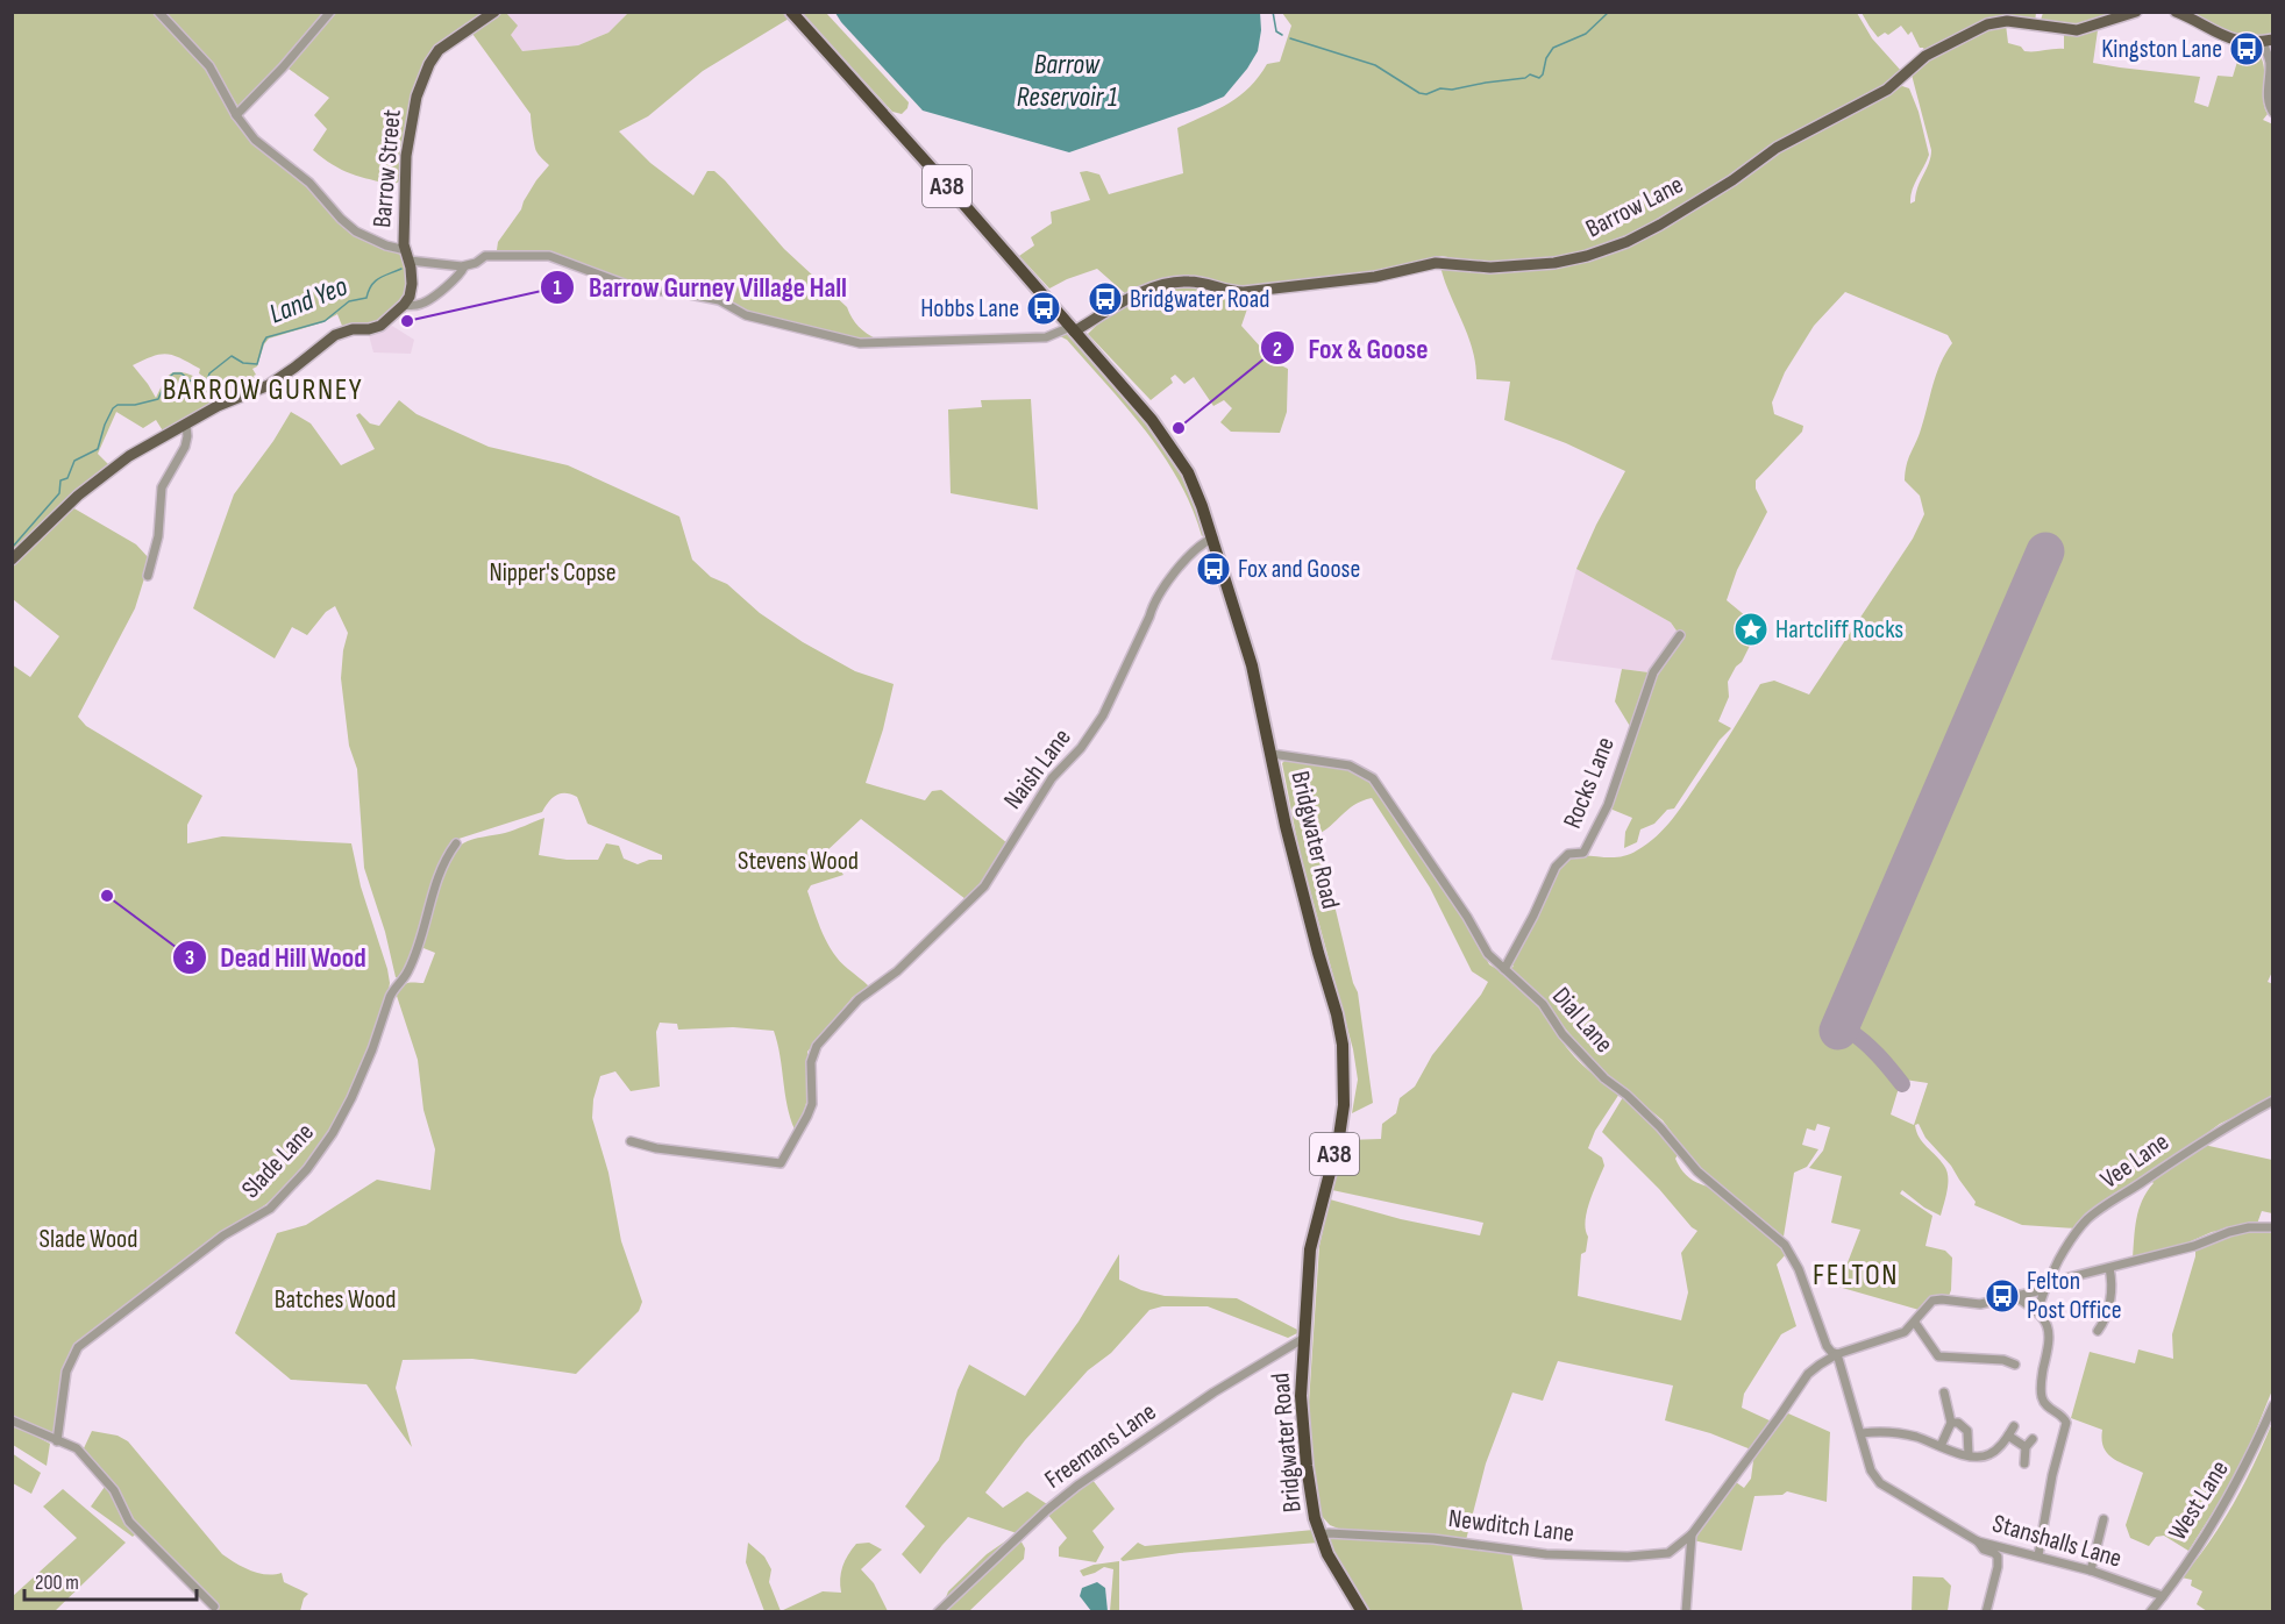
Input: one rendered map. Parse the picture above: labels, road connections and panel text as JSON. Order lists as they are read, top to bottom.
{
  "streets": {
    "highway": ["A38", "Bridgwater Road"],
    "main road": ["Barrow Street", "Barrow Lane"],
    "street": [
      "Naish Lane",
      "Rocks Lane",
      "Dial Lane",
      "Slade Lane",
      "Vee Lane",
      "Freemans Lane",
      "West Lane",
      "Newditch Lane",
      "Stanshalls Lane"
    ]
  },
  "crossings": [
    ["A38", "Bridgwater Road"],
    ["A38", "Newditch Lane"],
    ["Barrow Lane", "Bridgwater Road"],
    ["Naish Lane", "Bridgwater Road"],
    ["Rocks Lane", "Dial Lane"],
    ["Bridgwater Road", "Dial Lane"],
    ["Bridgwater Road", "Freemans Lane"],
    ["Bridgwater Road", "Newditch Lane"],
    ["Dial Lane", "Stanshalls Lane"],
    ["West Lane", "Stanshalls Lane"]
  ],
  "districts": ["BARROW GURNEY", "FELTON"],
  "water": ["Barrow Reservoir 1", "Land Yeo"],
  "parks": [
    "Nipper's Copse",
    "Stevens Wood",
    "Slade Wood",
    "Batches Wood"
  ],
  "places": {
    "bus stop": [
      "Kingston Lane",
      "Bridgwater Road",
      "Hobbs Lane",
      "Fox and Goose",
      "Felton Post Office"
    ],
    "other": ["Barrow Gurney Village Hall", "Fox & Goose", "Dead Hill Wood"],
    "place": ["Hartcliff Rocks"]
  },
  "scale_bar": "200 m"
}
